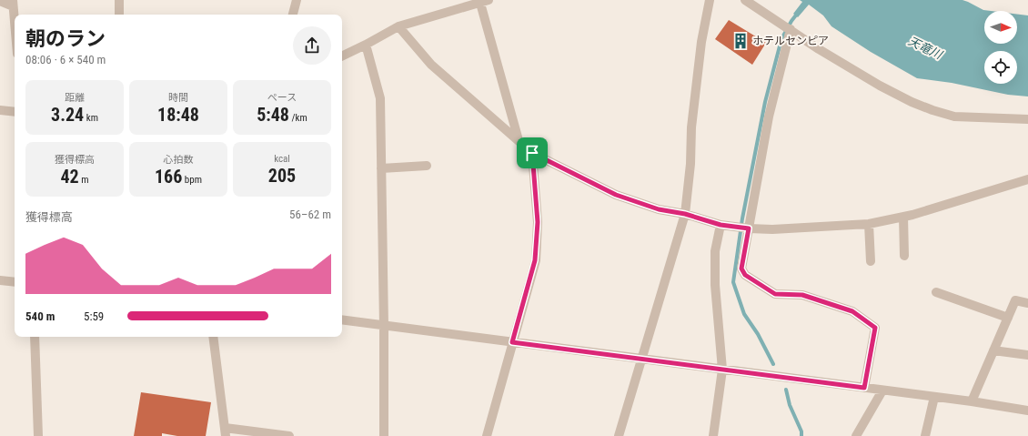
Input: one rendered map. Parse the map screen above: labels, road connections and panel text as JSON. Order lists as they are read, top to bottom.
{
  "water": ["天竜川"],
  "places": {
    "building": ["ホテルセンピア"]
  },
  "north": "right",
  "page": {
    "heading": ["朝のラン", "08:06 · 6 × 540 m"],
    "stats": [
      ["距離", "3.24 km"],
      ["時間", "18:48"],
      ["ペース", "5:48 /km"],
      ["獲得標高", "42 m"],
      ["心拍数", "166 bpm"],
      ["kcal", "205"]
    ],
    "chart": ["獲得標高", "56–62 m"],
    "list": [
      {
        "name": "540 m",
        "note": "5:59"
      }
    ]
  }
}
